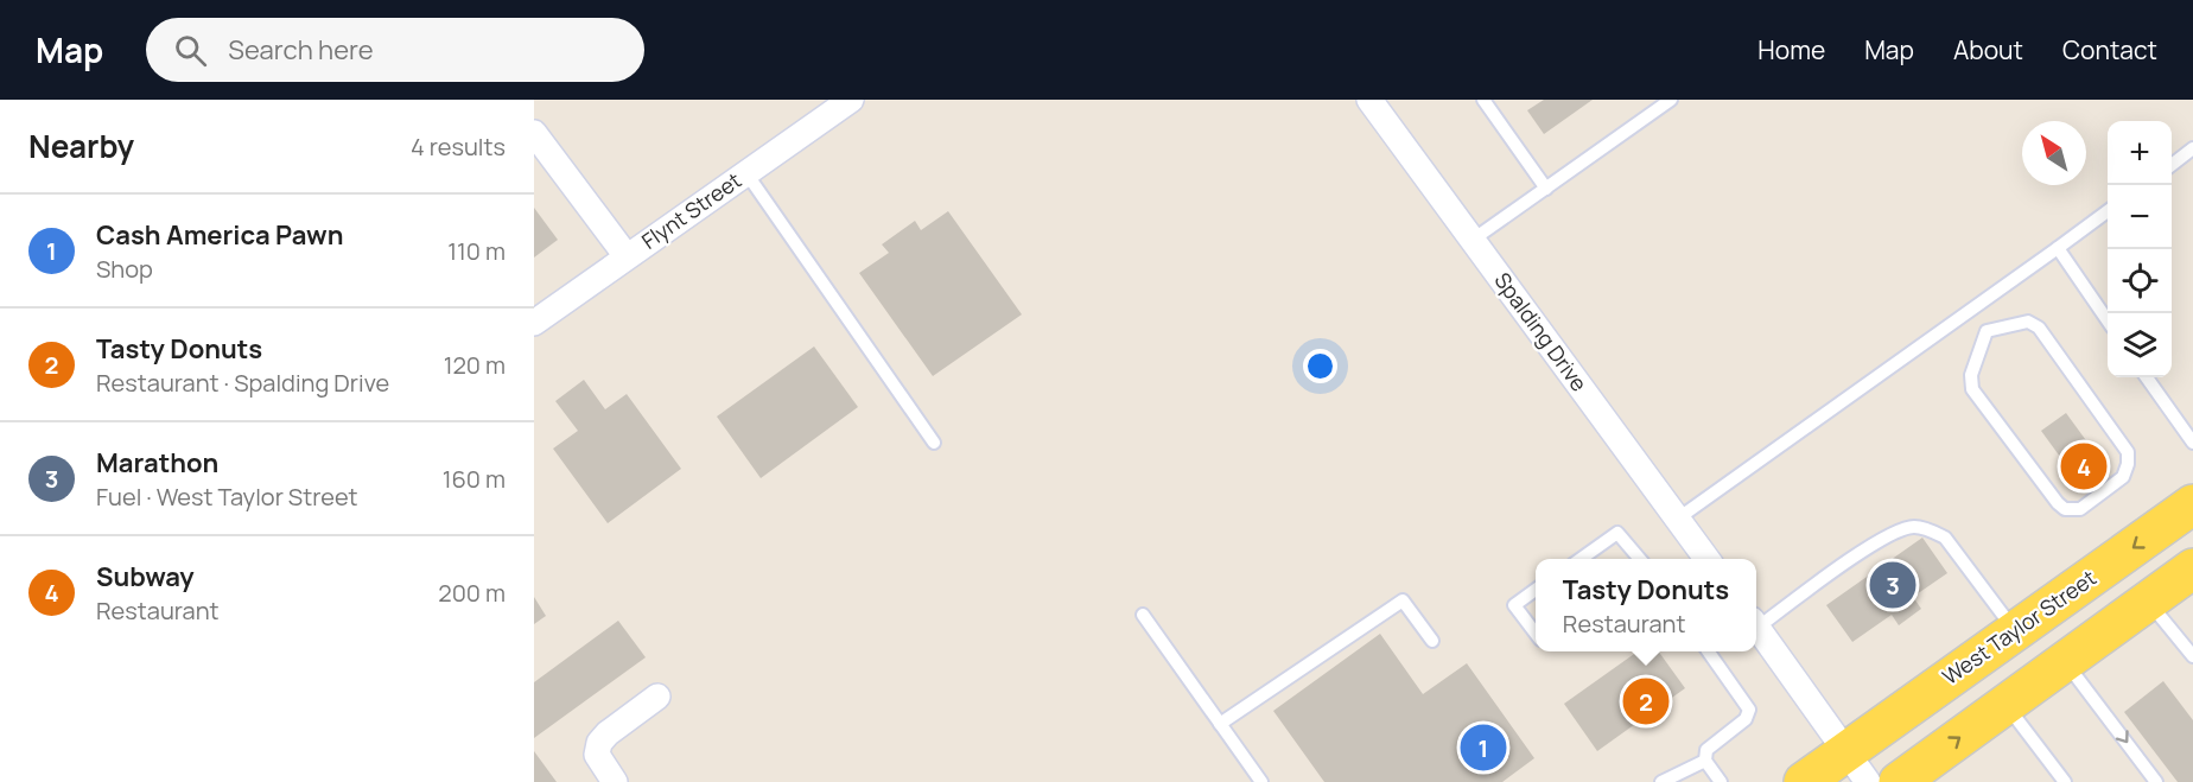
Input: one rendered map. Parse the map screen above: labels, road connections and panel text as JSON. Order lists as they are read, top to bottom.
{
  "streets": {
    "main road": ["West Taylor Street"],
    "street": ["Flynt Street", "Spalding Drive"]
  },
  "north": "top left",
  "page": {
    "header": "Map",
    "search": "Search here",
    "nav": [
      "Home",
      "Map",
      "About",
      "Contact"
    ],
    "heading": ["Nearby", "4 results"],
    "map_buttons": ["+", "−"],
    "list": [
      {
        "mark": "1",
        "name": "Cash America Pawn",
        "note": "Shop",
        "value": "110 m"
      },
      {
        "mark": "2",
        "name": "Tasty Donuts",
        "note": "Restaurant · Spalding Drive",
        "value": "120 m"
      },
      {
        "mark": "3",
        "name": "Marathon",
        "note": "Fuel · West Taylor Street",
        "value": "160 m"
      },
      {
        "mark": "4",
        "name": "Subway",
        "note": "Restaurant",
        "value": "200 m"
      }
    ],
    "pins": [
      "4",
      "3",
      "2",
      "1"
    ],
    "popup": ["Tasty Donuts", "Restaurant"]
  }
}
